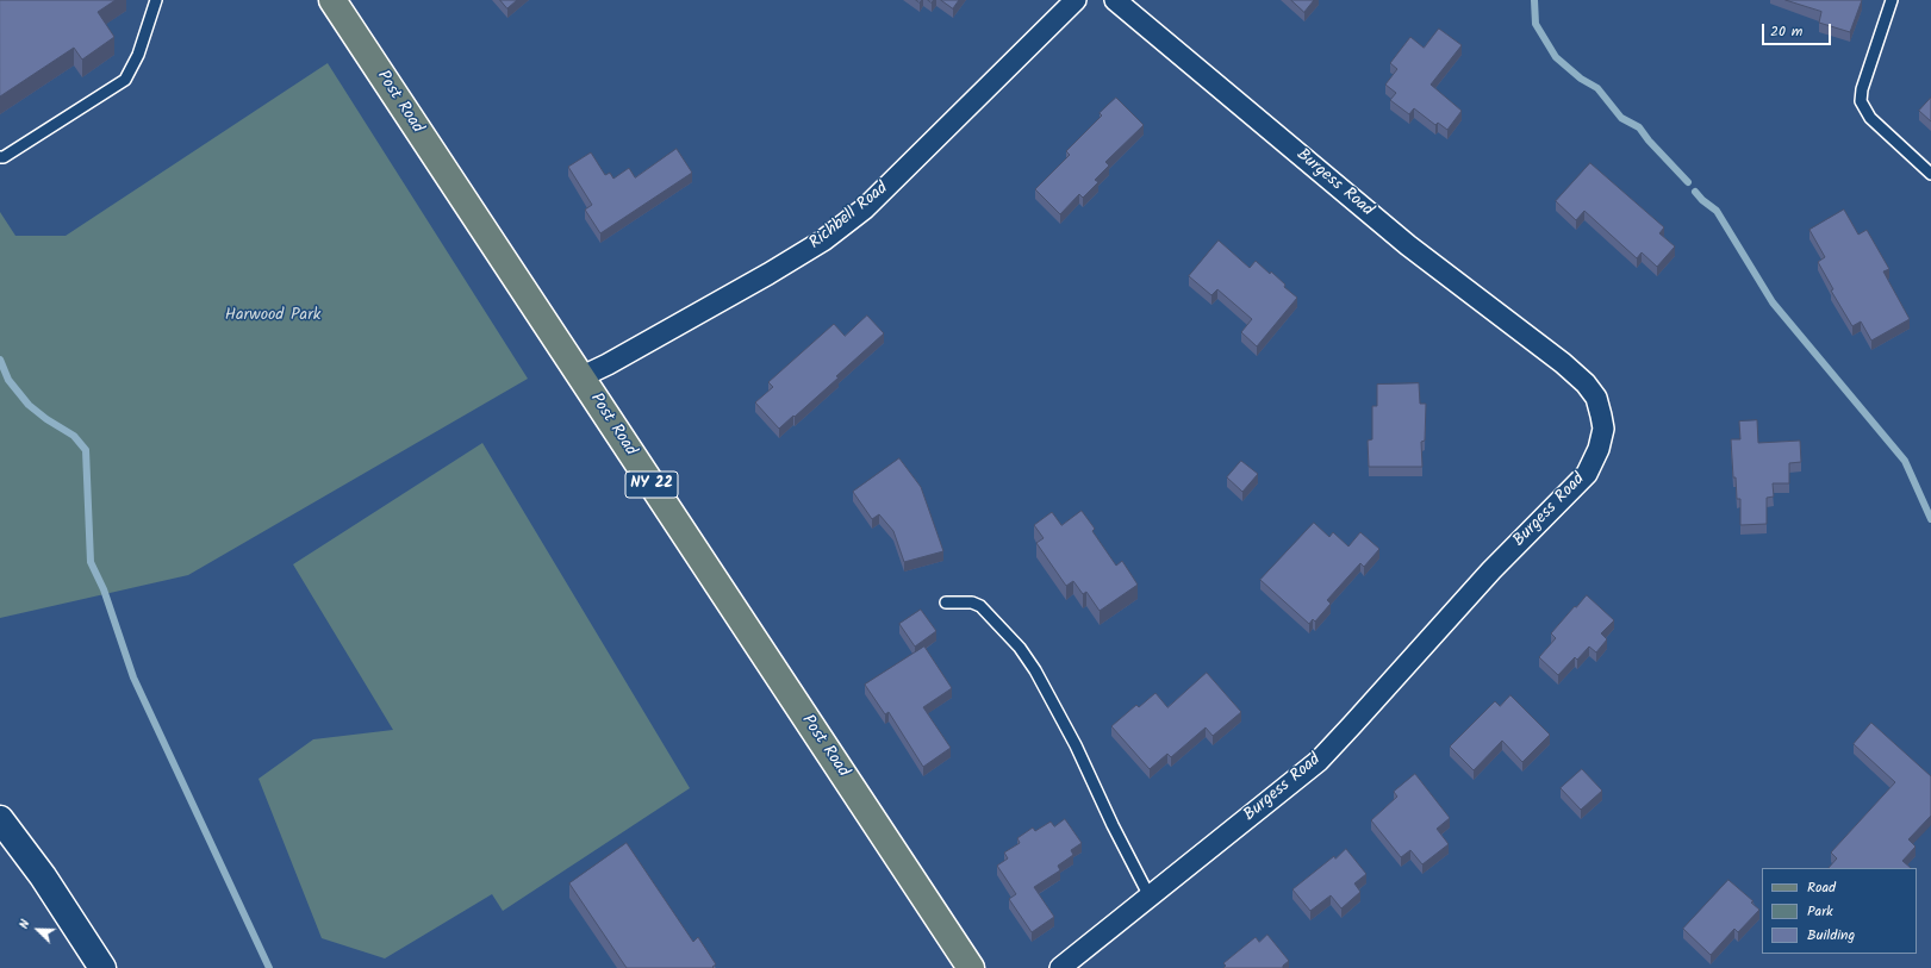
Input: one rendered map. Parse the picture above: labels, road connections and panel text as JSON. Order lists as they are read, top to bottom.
{
  "streets": {
    "main road": ["Post Road", "NY 22"],
    "street": ["Burgess Road", "Richbell Road"]
  },
  "crossings": [
    ["Post Road", "Richbell Road"]
  ],
  "parks": ["Harwood Park"],
  "legend": ["Road", "Park", "Building"],
  "scale_bar": "20 m",
  "north": "top left"
}
